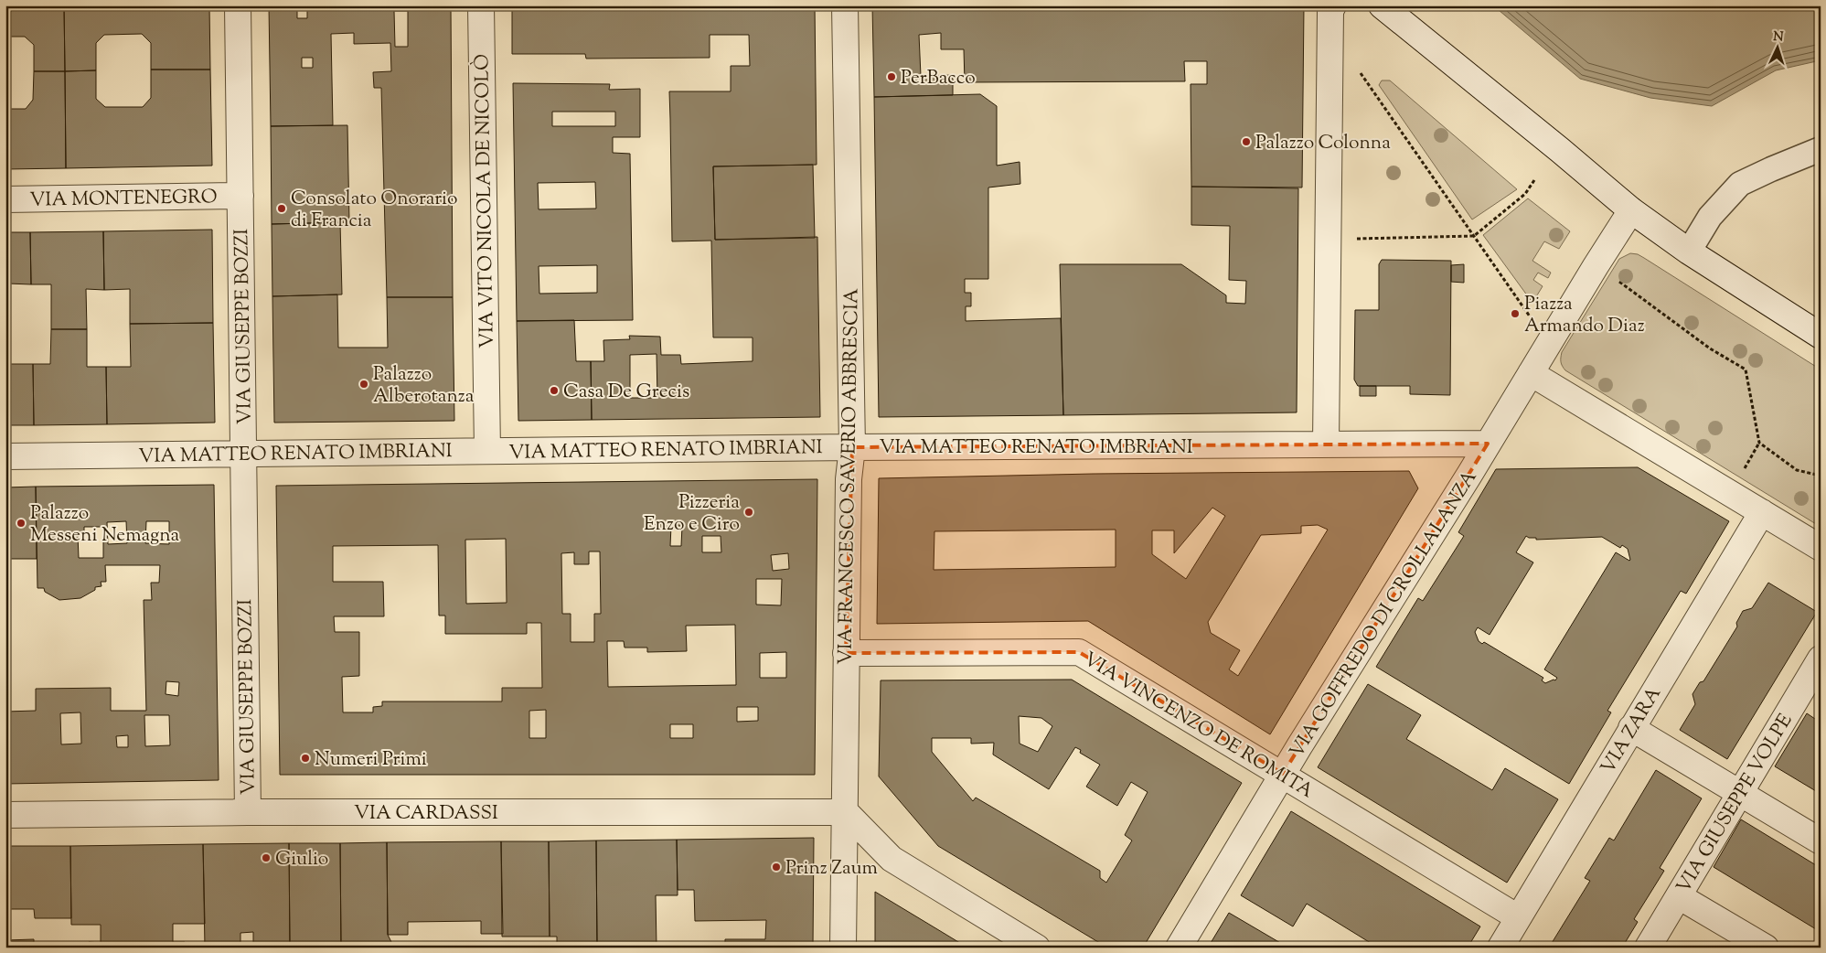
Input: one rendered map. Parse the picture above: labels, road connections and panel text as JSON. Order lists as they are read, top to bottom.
{
  "streets": {
    "street": [
      "VIA MONTENEGRO",
      "VIA VITO NICOLA DE NICOLÒ",
      "VIA GIUSEPPE BOZZI",
      "VIA MATTEO RENATO IMBRIANI",
      "VIA FRANCESCO SAVERIO ABBRESCIA",
      "VIA GOFFREDO DI CROLLALANZA",
      "VIA VINCENZO DE ROMITA",
      "VIA ZARA",
      "VIA GIUSEPPE VOLPE",
      "VIA CARDASSI"
    ]
  },
  "crossings": [
    ["VIA MONTENEGRO", "VIA GIUSEPPE BOZZI"],
    ["VIA VITO NICOLA DE NICOLÒ", "VIA MATTEO RENATO IMBRIANI"],
    ["VIA GIUSEPPE BOZZI", "VIA MATTEO RENATO IMBRIANI"],
    ["VIA GIUSEPPE BOZZI", "VIA CARDASSI"],
    ["VIA MATTEO RENATO IMBRIANI", "VIA FRANCESCO SAVERIO ABBRESCIA"],
    ["VIA FRANCESCO SAVERIO ABBRESCIA", "VIA VINCENZO DE ROMITA"],
    ["VIA FRANCESCO SAVERIO ABBRESCIA", "VIA CARDASSI"],
    ["VIA GOFFREDO DI CROLLALANZA", "VIA VINCENZO DE ROMITA"],
    ["VIA VINCENZO DE ROMITA", "VIA ZARA"]
  ],
  "places": [
    "PerBacco",
    "Palazzo Colonna",
    "Consolato Onorario di Francia",
    "Piazza Armando Diaz",
    "Palazzo Alberotanza",
    "Casa De Grecis",
    "Pizzeria Enzo e Ciro",
    "Palazzo Messeni Nemagna",
    "Numeri Primi",
    "Giulio",
    "Prinz Zaum"
  ],
  "north": "top"
}
